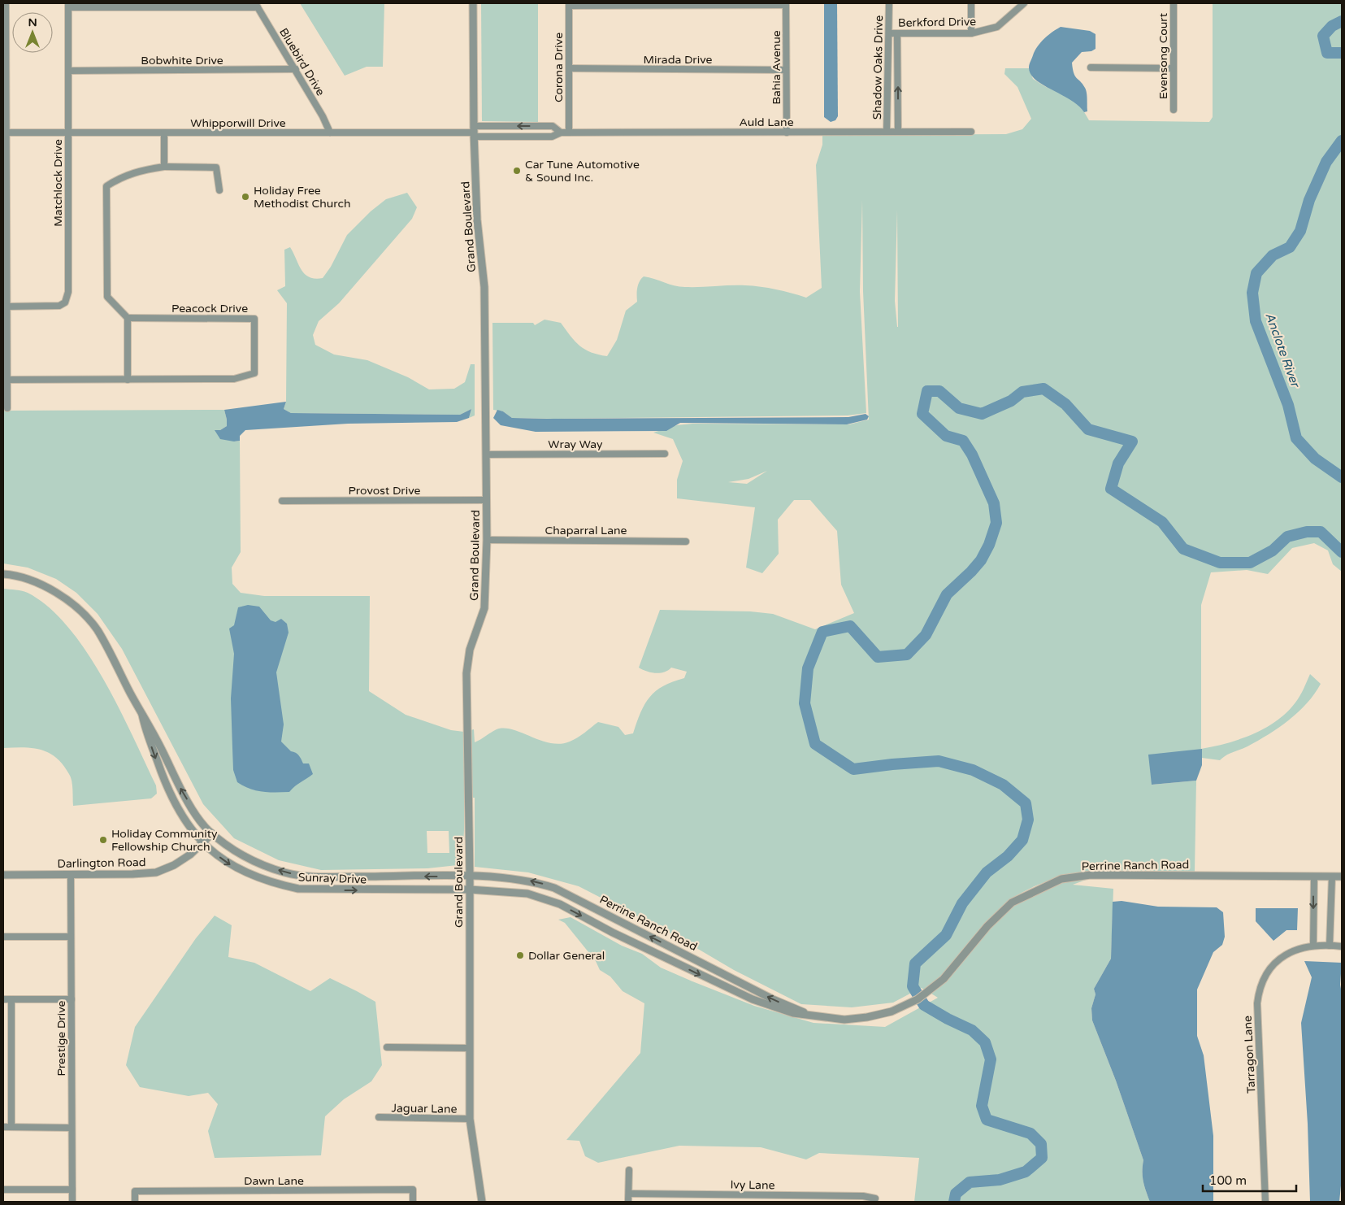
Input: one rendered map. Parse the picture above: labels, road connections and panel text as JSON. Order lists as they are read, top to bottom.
{
  "streets": {
    "street": [
      "Berkford Drive",
      "Evensong Court",
      "Mirada Drive",
      "Bobwhite Drive",
      "Bluebird Drive",
      "Corona Drive",
      "Bahia Avenue",
      "Shadow Oaks Drive",
      "Auld Lane",
      "Whipporwill Drive",
      "Matchlock Drive",
      "Grand Boulevard",
      "Peacock Drive",
      "Wray Way",
      "Provost Drive",
      "Chaparral Lane",
      "Darlington Road",
      "Perrine Ranch Road",
      "Sunray Drive",
      "Prestige Drive",
      "Tarragon Lane",
      "Jaguar Lane",
      "Dawn Lane",
      "Ivy Lane"
    ]
  },
  "crossings": [
    ["Berkford Drive", "Shadow Oaks Drive"],
    ["Mirada Drive", "Corona Drive"],
    ["Mirada Drive", "Bahia Avenue"],
    ["Bobwhite Drive", "Bluebird Drive"],
    ["Bobwhite Drive", "Matchlock Drive"],
    ["Bluebird Drive", "Whipporwill Drive"],
    ["Corona Drive", "Auld Lane"],
    ["Bahia Avenue", "Auld Lane"],
    ["Shadow Oaks Drive", "Auld Lane"],
    ["Auld Lane", "Whipporwill Drive"],
    ["Auld Lane", "Grand Boulevard"],
    ["Whipporwill Drive", "Matchlock Drive"],
    ["Whipporwill Drive", "Grand Boulevard"],
    ["Grand Boulevard", "Wray Way"],
    ["Grand Boulevard", "Provost Drive"],
    ["Grand Boulevard", "Chaparral Lane"],
    ["Grand Boulevard", "Perrine Ranch Road"],
    ["Grand Boulevard", "Sunray Drive"],
    ["Grand Boulevard", "Jaguar Lane"],
    ["Darlington Road", "Sunray Drive"],
    ["Darlington Road", "Prestige Drive"],
    ["Perrine Ranch Road", "Sunray Drive"]
  ],
  "water": ["Anclote River"],
  "places": [
    "Car Tune Automotive & Sound Inc.",
    "Holiday Free Methodist Church",
    "Holiday Community Fellowship Church",
    "Dollar General"
  ],
  "scale_bar": "100 m",
  "north": "top"
}
